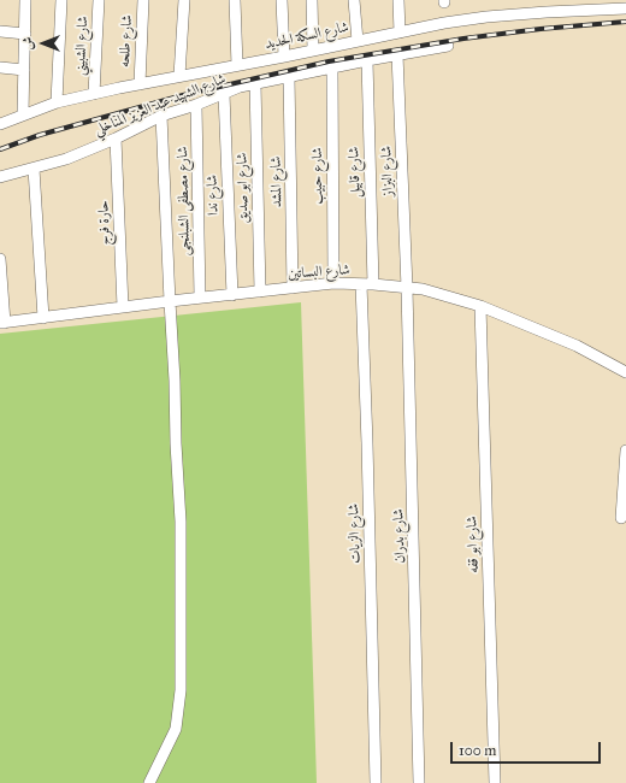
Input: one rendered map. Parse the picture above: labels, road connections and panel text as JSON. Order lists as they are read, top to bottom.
{
  "streets": {
    "street": [
      "شارع السكة الحديد",
      "شارع طلحه",
      "شارع الشبيني",
      "شارع الشهيد عبد العزيز المناخلي",
      "شارع البزاز",
      "شارع قابيل",
      "شارع حبيب",
      "شارع المشد",
      "شارع ابو صديق",
      "شارع ندا",
      "شارع مصطفى الشبلنجى",
      "حارة فرج",
      "شارع البساتين",
      "شارع الزيات",
      "شارع بدران",
      "شارع ابو قفه"
    ]
  },
  "crossings": [
    ["شارع السكة الحديد", "شارع طلحه"],
    ["شارع السكة الحديد", "شارع الشبيني"],
    ["شارع الشهيد عبد العزيز المناخلي", "شارع البزاز"],
    ["شارع الشهيد عبد العزيز المناخلي", "شارع قابيل"],
    ["شارع الشهيد عبد العزيز المناخلي", "شارع حبيب"],
    ["شارع الشهيد عبد العزيز المناخلي", "شارع المشد"],
    ["شارع الشهيد عبد العزيز المناخلي", "شارع ابو صديق"],
    ["شارع الشهيد عبد العزيز المناخلي", "شارع ندا"],
    ["شارع الشهيد عبد العزيز المناخلي", "شارع مصطفى الشبلنجى"],
    ["شارع الشهيد عبد العزيز المناخلي", "حارة فرج"],
    ["شارع البزاز", "شارع البساتين"],
    ["شارع البزاز", "شارع بدران"],
    ["شارع قابيل", "شارع البساتين"],
    ["شارع حبيب", "شارع البساتين"],
    ["شارع المشد", "شارع البساتين"],
    ["شارع ابو صديق", "شارع البساتين"],
    ["شارع ندا", "شارع البساتين"],
    ["شارع مصطفى الشبلنجى", "شارع البساتين"],
    ["حارة فرج", "شارع البساتين"],
    ["شارع البساتين", "شارع الزيات"],
    ["شارع البساتين", "شارع بدران"],
    ["شارع البساتين", "شارع ابو قفه"]
  ],
  "scale_bar": "100 m",
  "north": "left"
}
